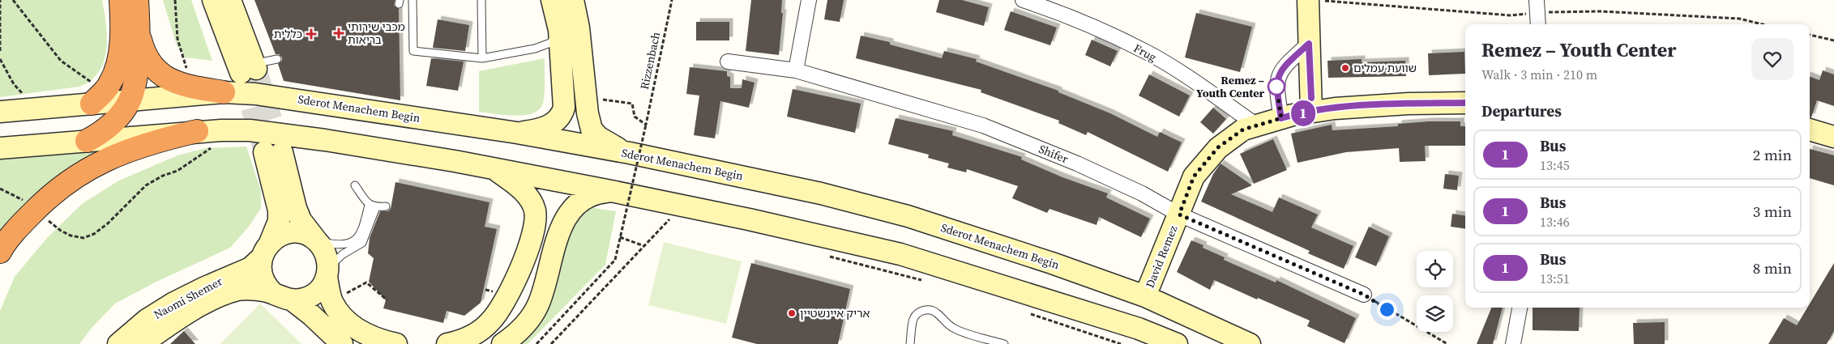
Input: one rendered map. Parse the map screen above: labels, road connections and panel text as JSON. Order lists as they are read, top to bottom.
{
  "streets": {
    "main road": ["Sderot Menachem Begin", "David Remez", "Naomi Shemer"],
    "street": ["Frug", "Shifer"],
    "path": ["Rizzenbach"]
  },
  "crossings": [
    ["Frug", "David Remez"],
    ["Sderot Menachem Begin", "David Remez"],
    ["Shifer", "David Remez"]
  ],
  "places": {
    "health": ["מכבי שירותי בריאות", "כללית"],
    "other": ["שוועת עמלים", "Remez – Youth Center", "אריק איינשטיין"]
  },
  "lines": ["bus line 1"],
  "page": {
    "on_map": "1",
    "heading": [
      ["Remez – Youth Center", "Walk · 3 min · 210 m"],
      "Departures"
    ],
    "list": [
      {
        "mark": "1",
        "name": "Bus",
        "note": "13:45",
        "value": "2 min"
      },
      {
        "mark": "1",
        "name": "Bus",
        "note": "13:46",
        "value": "3 min"
      },
      {
        "mark": "1",
        "name": "Bus",
        "note": "13:51",
        "value": "8 min"
      }
    ]
  }
}
